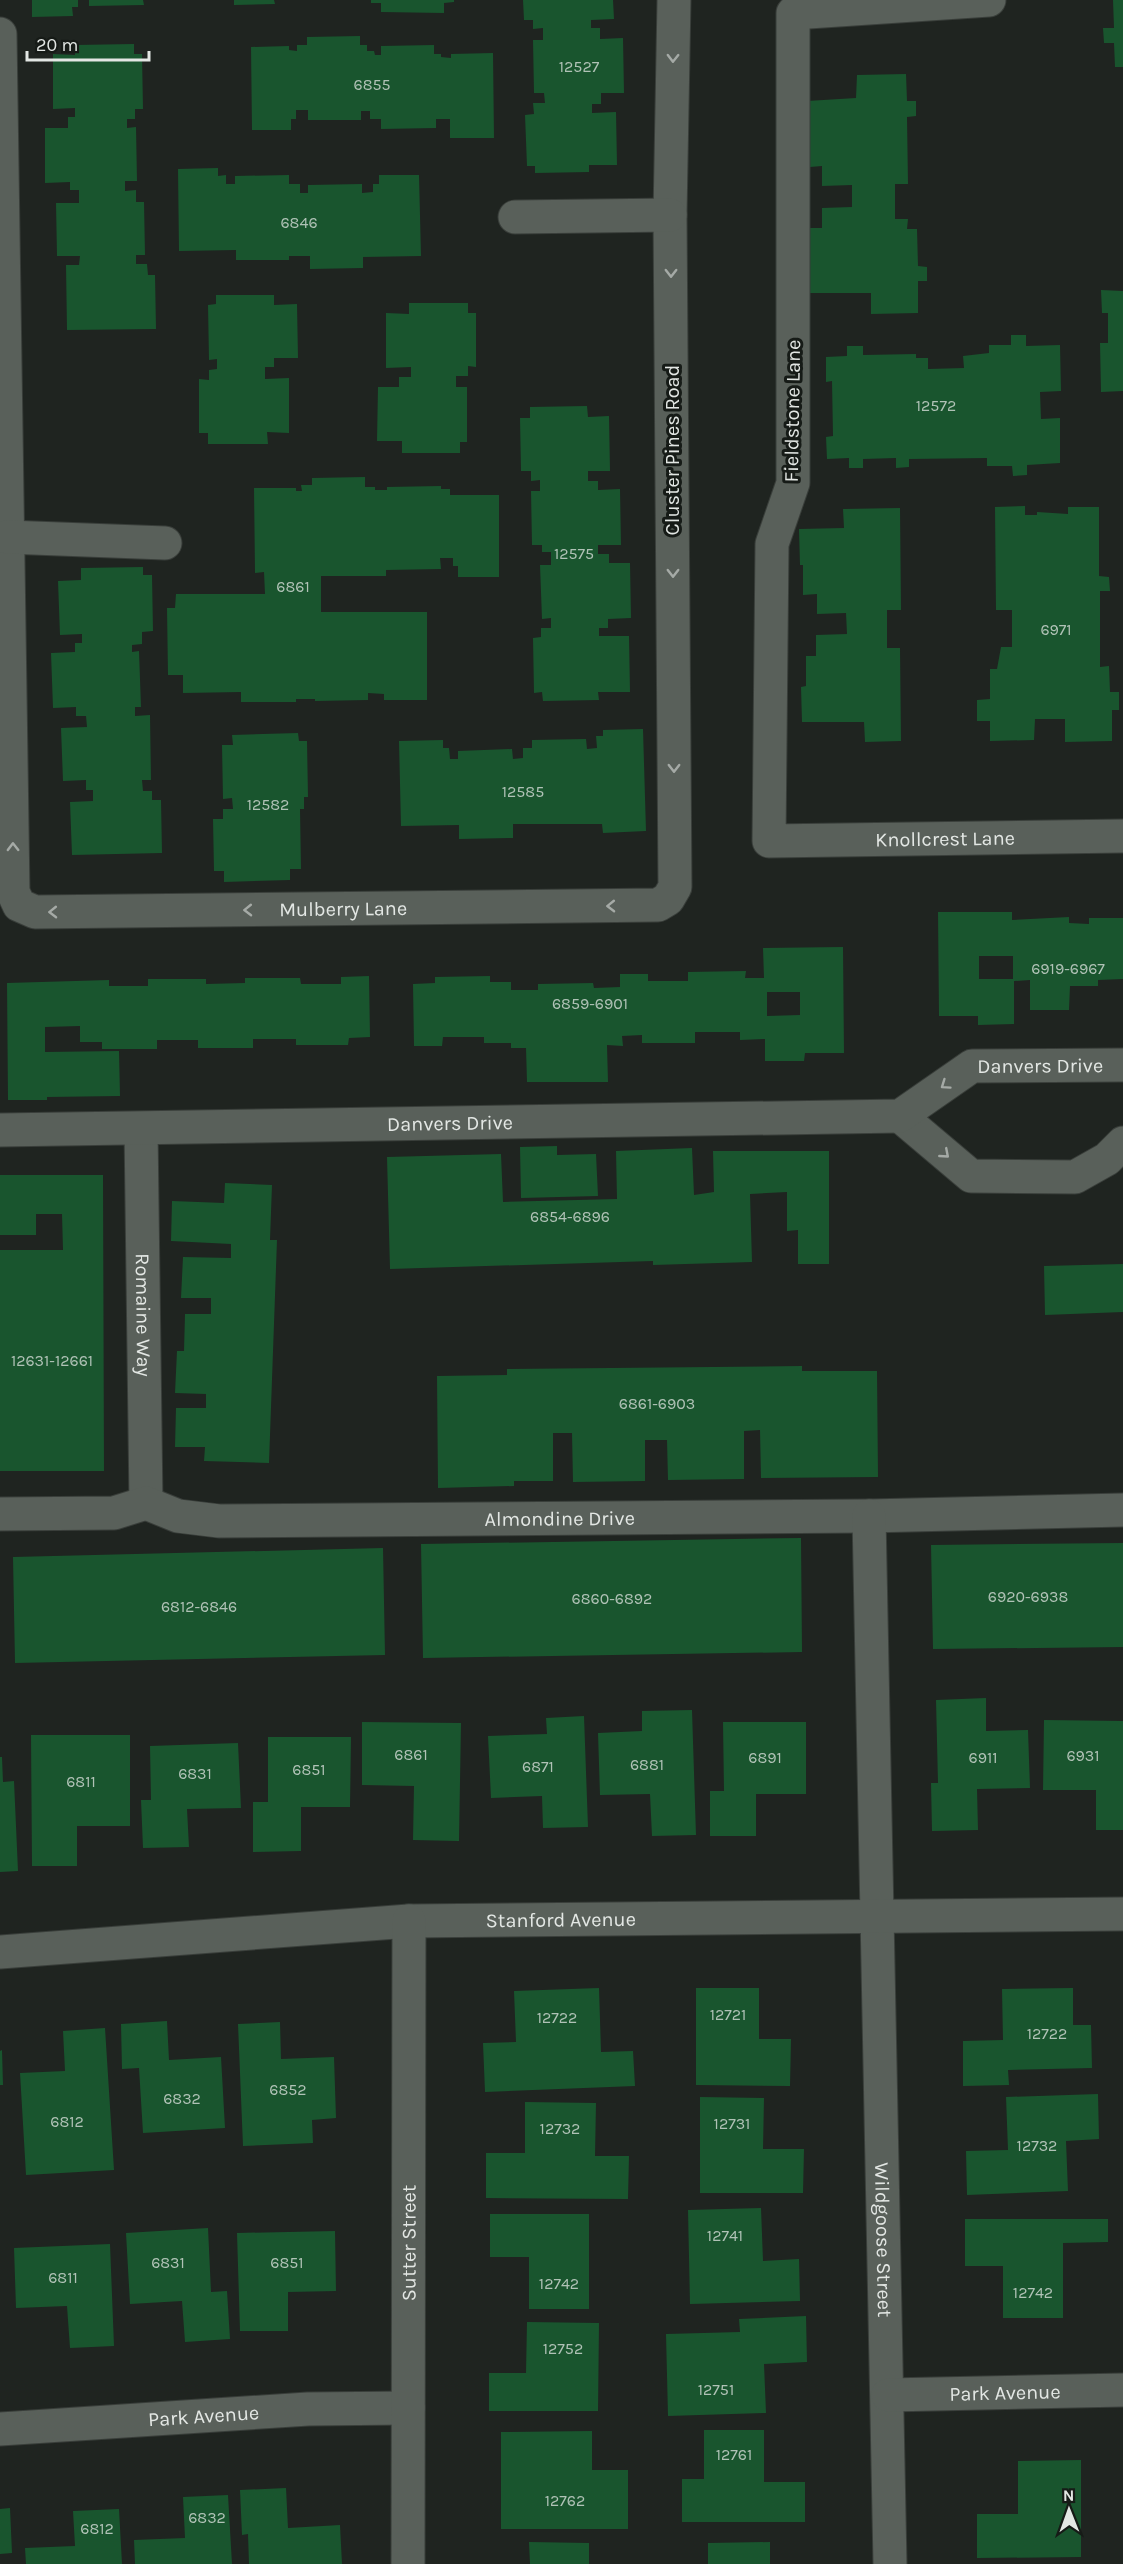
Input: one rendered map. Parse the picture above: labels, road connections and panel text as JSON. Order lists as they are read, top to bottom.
{
  "streets": {
    "street": [
      "Fieldstone Lane",
      "Cluster Pines Road",
      "Knollcrest Lane",
      "Mulberry Lane",
      "Danvers Drive",
      "Romaine Way",
      "Almondine Drive",
      "Stanford Avenue",
      "Wildgoose Street",
      "Sutter Street",
      "Park Avenue"
    ]
  },
  "crossings": [
    ["Fieldstone Lane", "Knollcrest Lane"],
    ["Cluster Pines Road", "Mulberry Lane"],
    ["Danvers Drive", "Romaine Way"],
    ["Romaine Way", "Almondine Drive"],
    ["Almondine Drive", "Wildgoose Street"],
    ["Stanford Avenue", "Wildgoose Street"],
    ["Stanford Avenue", "Sutter Street"],
    ["Wildgoose Street", "Park Avenue"],
    ["Sutter Street", "Park Avenue"]
  ],
  "one_way": ["Cluster Pines Road"],
  "house_numbers": [
    "12527",
    "6855",
    "6846",
    "12572",
    "12575",
    "6861",
    "6971",
    "12585",
    "12582",
    "6919-6967",
    "6859-6901",
    "6854-6896",
    "12631-12661",
    "6861-6903",
    "6920-6938",
    "6860-6892",
    "6812-6846",
    "6861",
    "6931",
    "6891",
    "6911",
    "6881",
    "6871",
    "6851",
    "6831",
    "6811",
    "12721",
    "12722",
    "12722",
    "6852",
    "6832",
    "6812",
    "12731",
    "12732",
    "12732",
    "12741",
    "6831",
    "6851",
    "6811",
    "12742",
    "12742",
    "12752",
    "12751",
    "12761",
    "12762",
    "6832",
    "6812"
  ],
  "scale_bar": "20 m",
  "north": "top"
}
